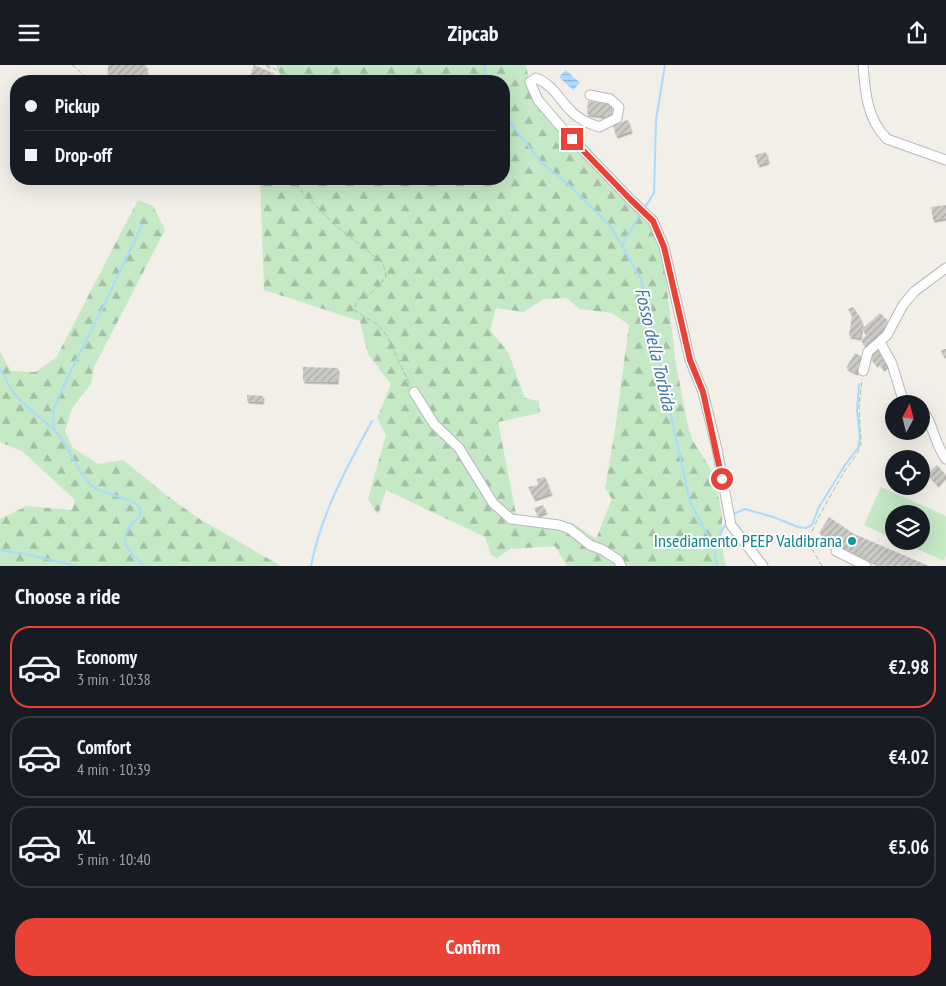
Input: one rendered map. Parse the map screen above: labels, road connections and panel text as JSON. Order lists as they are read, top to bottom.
{
  "water": ["Fosso della Torbida"],
  "places": ["Insediamento PEEP Valdibrana"],
  "north": "top",
  "page": {
    "header": "Zipcab",
    "banner": ["Pickup", "Drop-off"],
    "heading": "Choose a ride",
    "list": [
      {
        "name": "Economy",
        "note": "3 min · 10:38",
        "value": "€2.98"
      },
      {
        "name": "Comfort",
        "note": "4 min · 10:39",
        "value": "€4.02"
      },
      {
        "name": "XL",
        "note": "5 min · 10:40",
        "value": "€5.06"
      }
    ],
    "buttons": "Confirm"
  }
}
